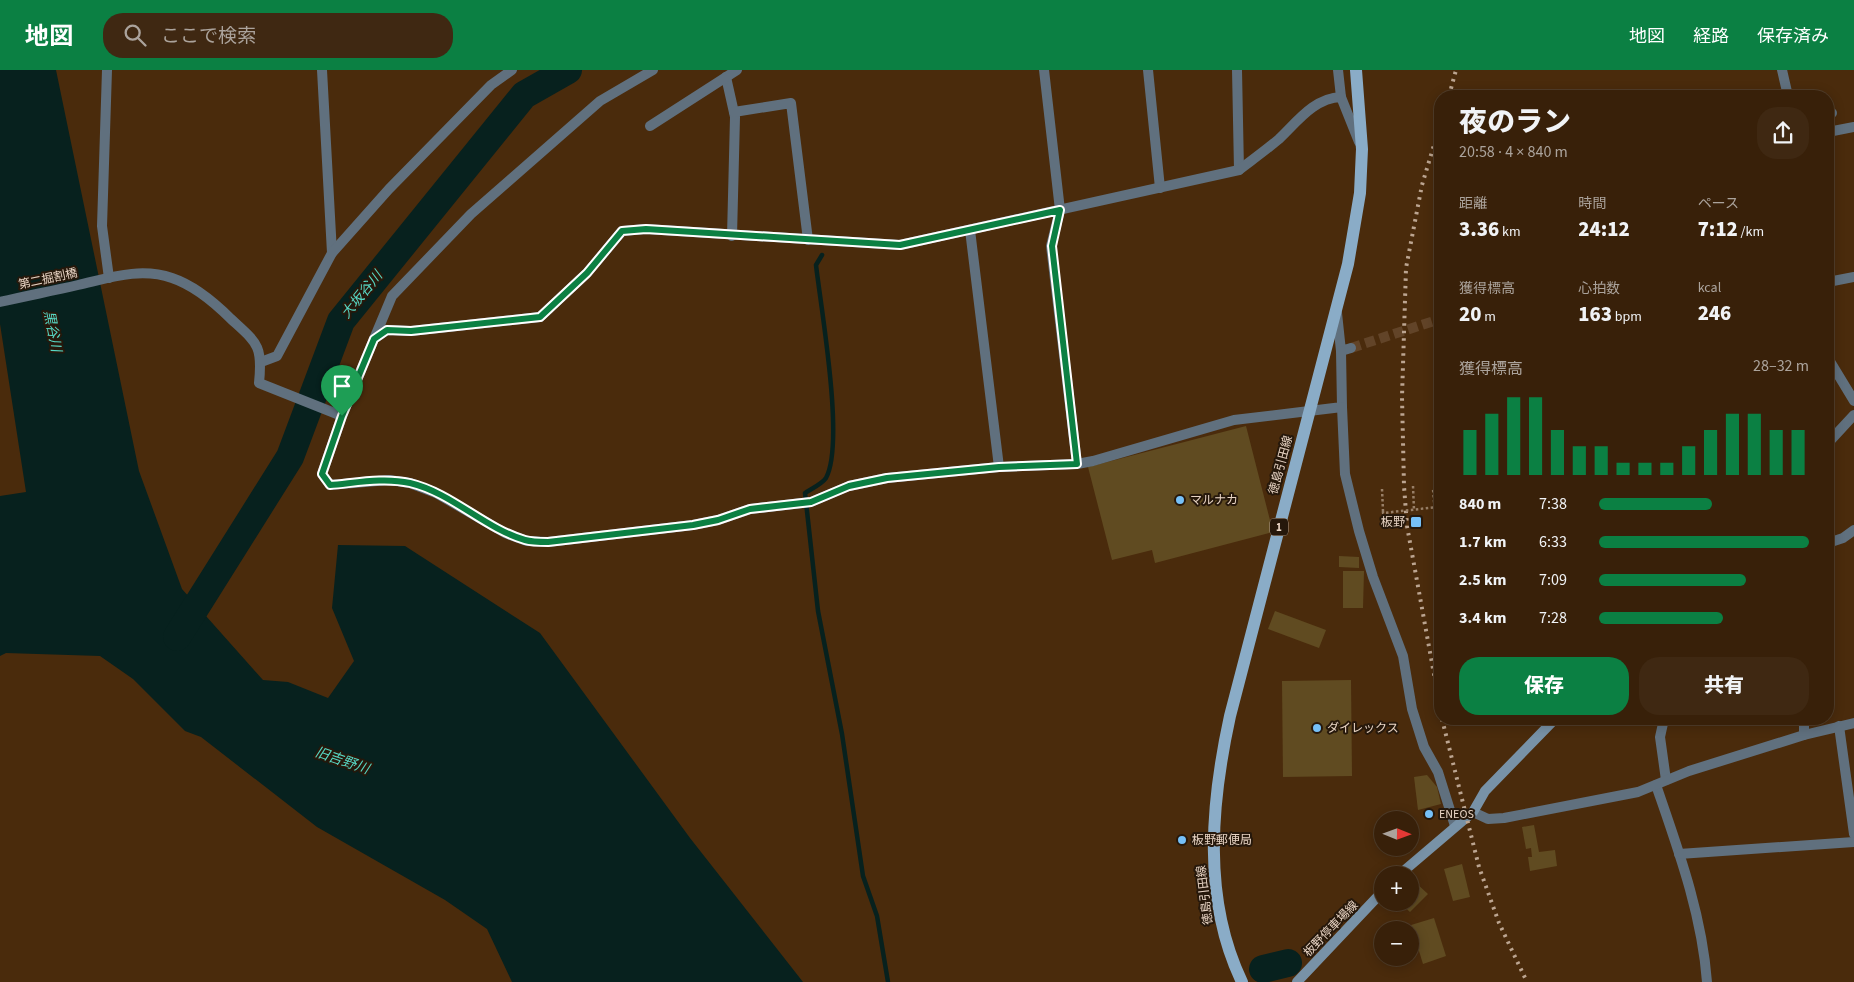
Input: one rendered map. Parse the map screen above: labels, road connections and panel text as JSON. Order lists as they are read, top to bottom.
{
  "streets": {
    "main road": ["徳島引田線", "1", "板野停車場線"],
    "street": ["第二掘割橋"]
  },
  "water": ["大坂谷川", "黒谷川", "旧吉野川"],
  "places": {
    "other": [
      "マルナカ",
      "ダイレックス",
      "ENEOS",
      "板野郵便局"
    ],
    "transit": ["板野"]
  },
  "north": "right",
  "page": {
    "header": "地図",
    "search": "ここで検索",
    "nav": ["地図", "経路", "保存済み"],
    "heading": ["夜のラン", "20:58 · 4 × 840 m"],
    "stats": [
      ["距離", "3.36 km"],
      ["時間", "24:12"],
      ["ペース", "7:12 /km"],
      ["獲得標高", "20 m"],
      ["心拍数", "163 bpm"],
      ["kcal", "246"]
    ],
    "chart": ["獲得標高", "28–32 m"],
    "list": [
      {
        "name": "840 m",
        "note": "7:38"
      },
      {
        "name": "1.7 km",
        "note": "6:33"
      },
      {
        "name": "2.5 km",
        "note": "7:09"
      },
      {
        "name": "3.4 km",
        "note": "7:28"
      }
    ],
    "buttons": ["保存", "共有"],
    "map_buttons": ["+", "−"]
  }
}
